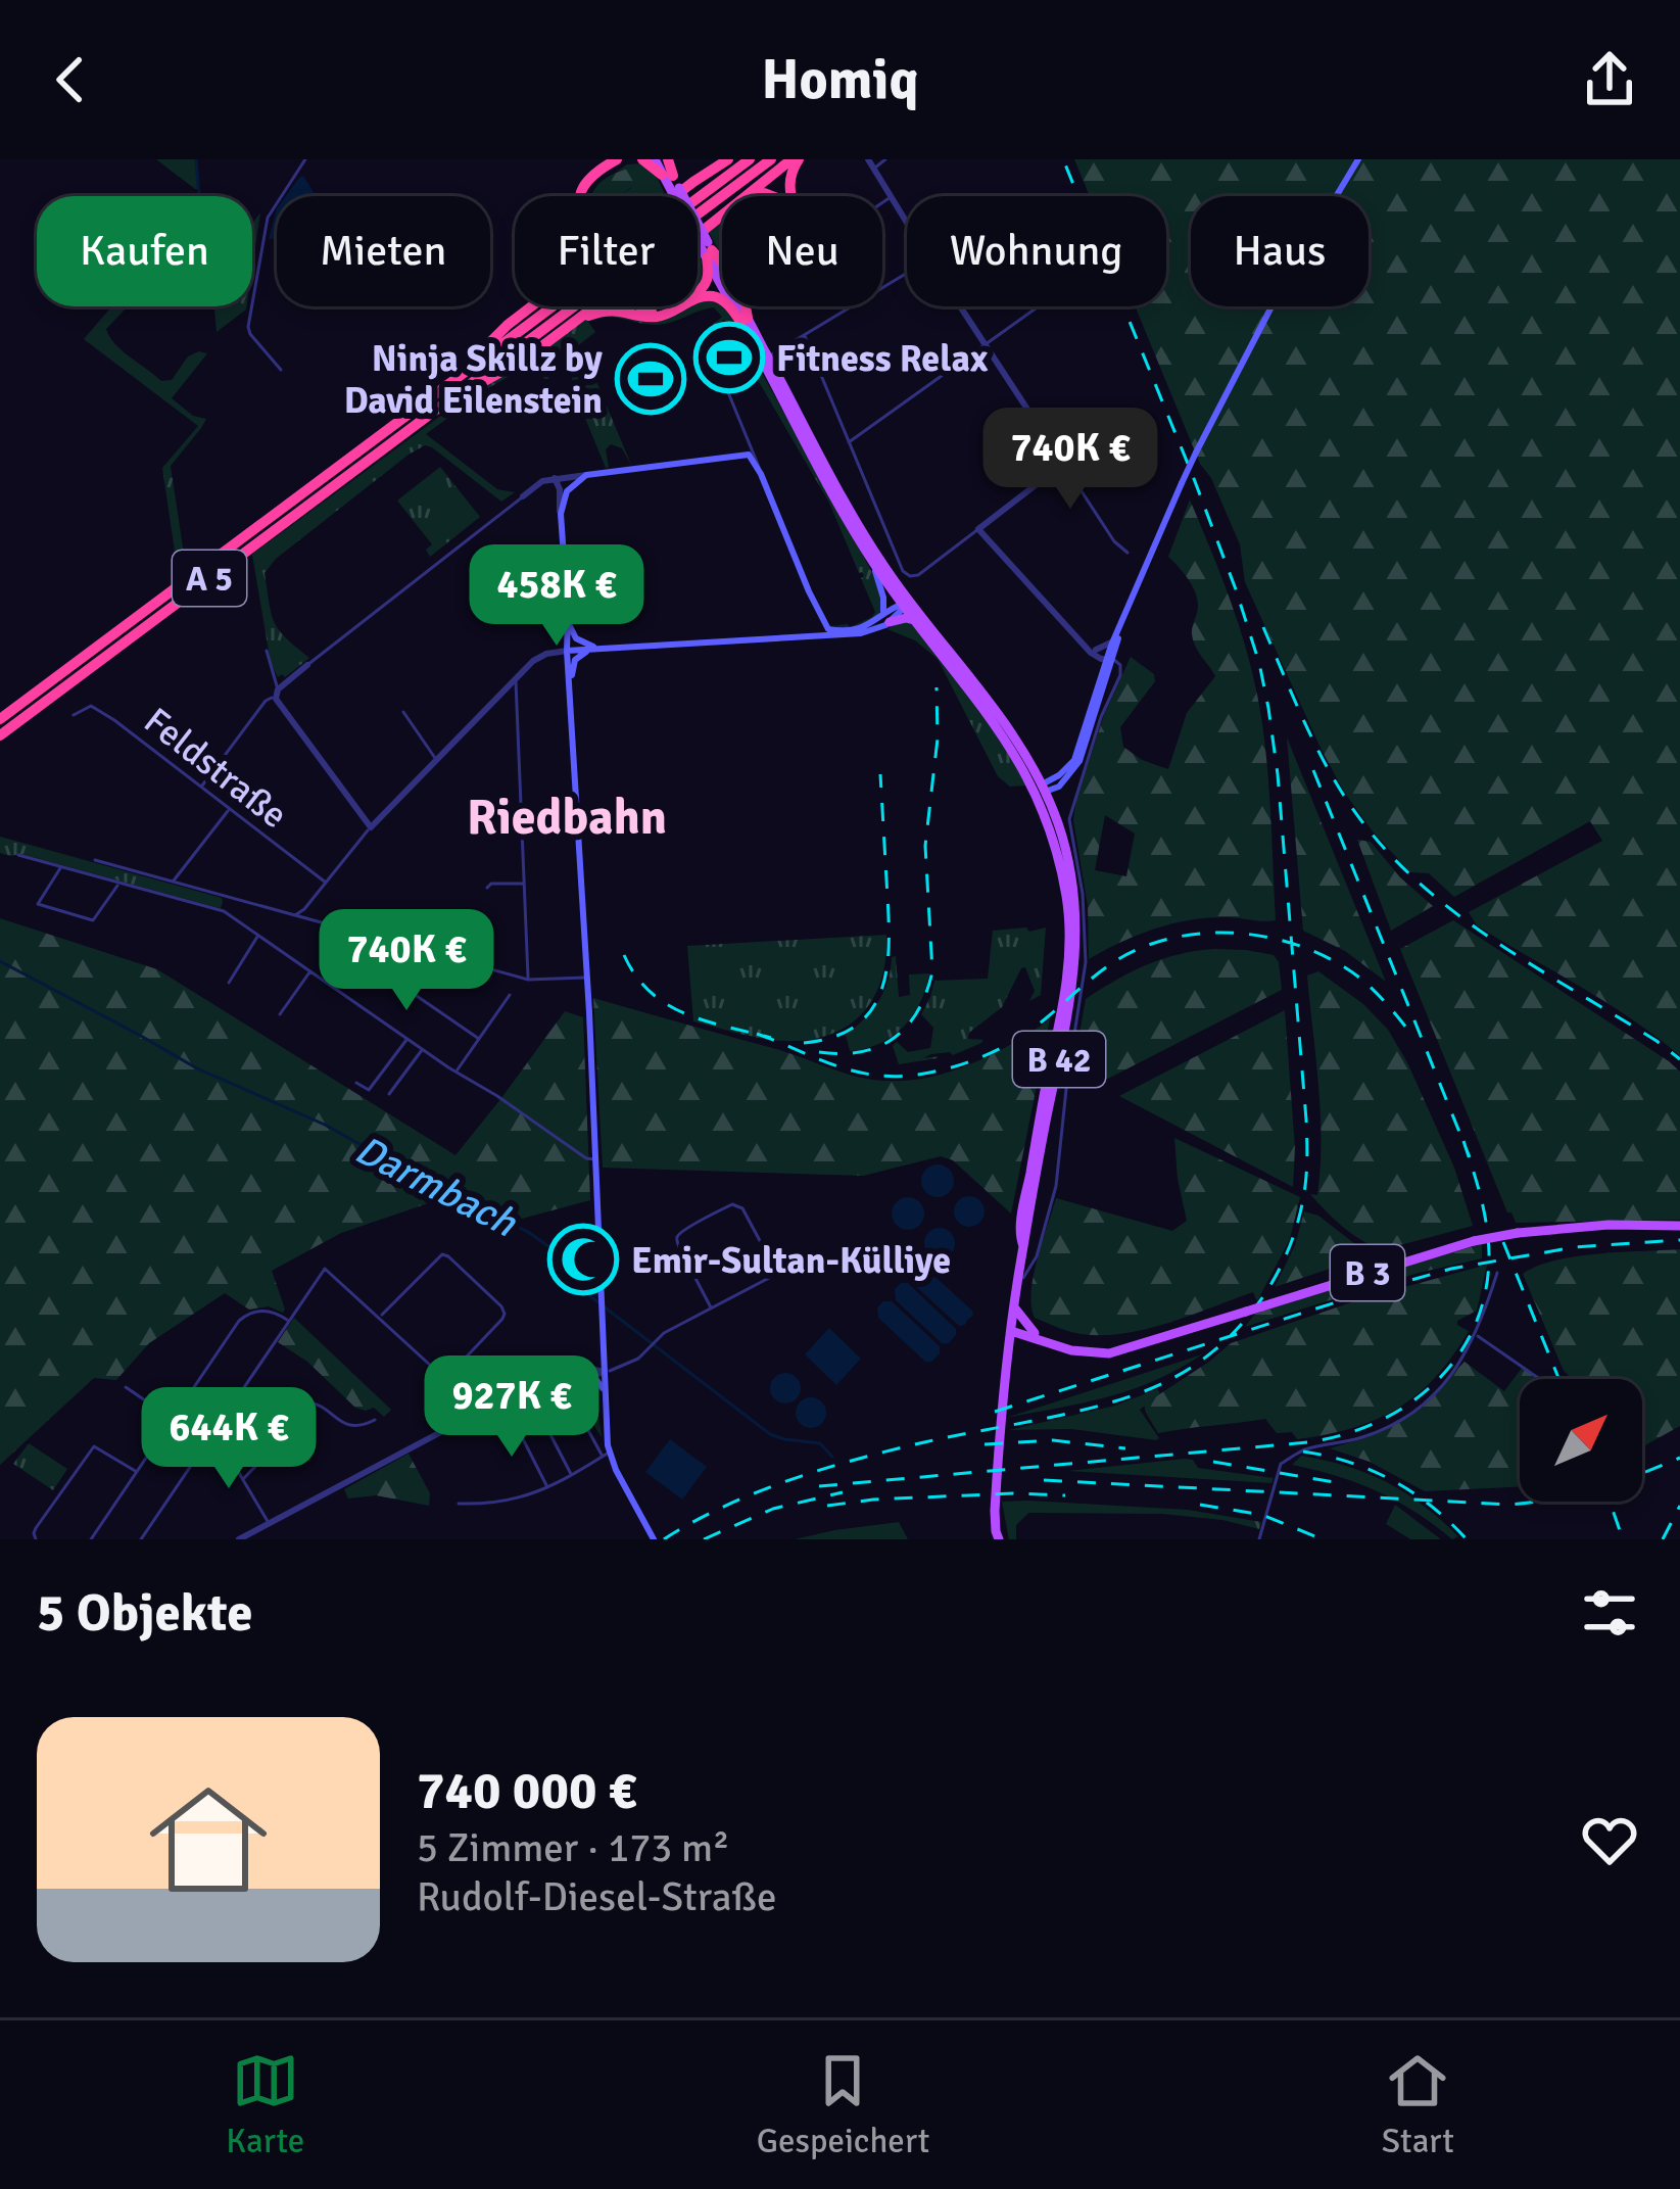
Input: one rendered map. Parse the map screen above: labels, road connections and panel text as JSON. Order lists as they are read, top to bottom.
{
  "streets": {
    "highway": ["A 5"],
    "main road": ["B 42", "B 3"],
    "street": ["Feldstraße"]
  },
  "crossings": [
    ["B 42", "B 3"]
  ],
  "districts": ["Riedbahn"],
  "water": ["Darmbach"],
  "places": {
    "sports": ["Fitness Relax", "Ninja Skillz by David Eilenstein"],
    "mosque": ["Emir-Sultan-Külliye"]
  },
  "north": "top right",
  "page": {
    "header": "Homiq",
    "chip": [
      "Kaufen",
      "Mieten",
      "Filter",
      "Neu",
      "Wohnung",
      "Haus"
    ],
    "price": [
      "740K €",
      "458K €",
      "740K €",
      "927K €",
      "644K €"
    ],
    "heading": "5 Objekte",
    "list": [
      {
        "name": "740 000 €",
        "note": "5 Zimmer · 173 m² · Rudolf-Diesel-Straße"
      }
    ],
    "tabs": ["Karte", "Gespeichert", "Start"]
  }
}
